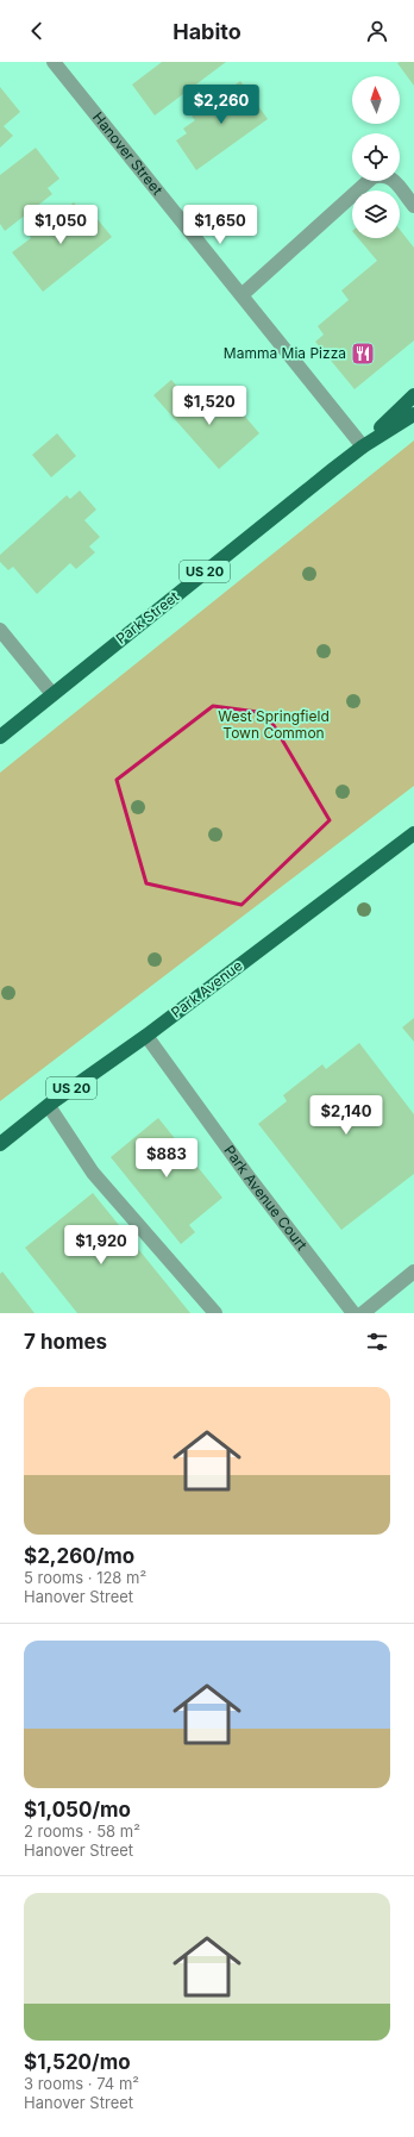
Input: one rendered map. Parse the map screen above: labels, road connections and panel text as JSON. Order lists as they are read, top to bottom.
{
  "streets": {
    "main road": ["US 20", "Park Street", "Park Avenue"],
    "street": ["Hanover Street", "Park Avenue Court"]
  },
  "crossings": [
    ["Hanover Street", "Park Street"],
    ["Park Avenue", "Park Avenue Court"]
  ],
  "parks": ["West Springfield Town Common"],
  "places": {
    "restaurant": ["Mamma Mia Pizza"]
  },
  "north": "top",
  "page": {
    "header": "Habito",
    "price": [
      "$2,260",
      "$1,050",
      "$1,650",
      "$1,520",
      "$2,140",
      "$883",
      "$1,920"
    ],
    "heading": "7 homes",
    "list": [
      {
        "name": "$2,260/mo",
        "note": "5 rooms · 128 m² · Hanover Street"
      },
      {
        "name": "$1,050/mo",
        "note": "2 rooms · 58 m² · Hanover Street"
      },
      {
        "name": "$1,520/mo",
        "note": "3 rooms · 74 m² · Hanover Street"
      }
    ]
  }
}
